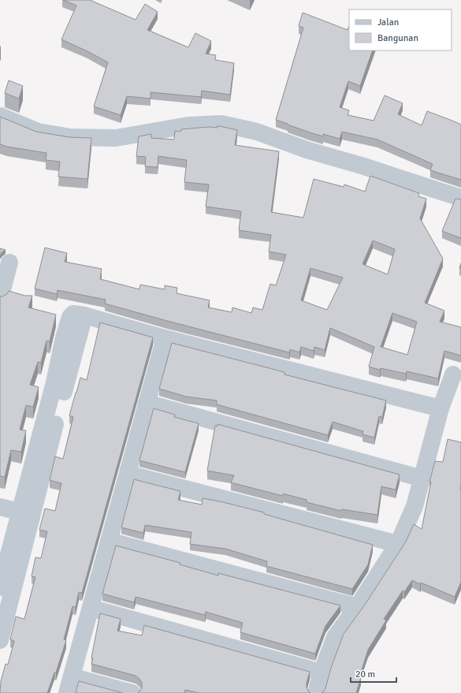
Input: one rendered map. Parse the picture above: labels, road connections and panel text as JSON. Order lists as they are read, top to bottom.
{
  "legend": ["Jalan", "Bangunan"],
  "scale_bar": "20 m"
}
